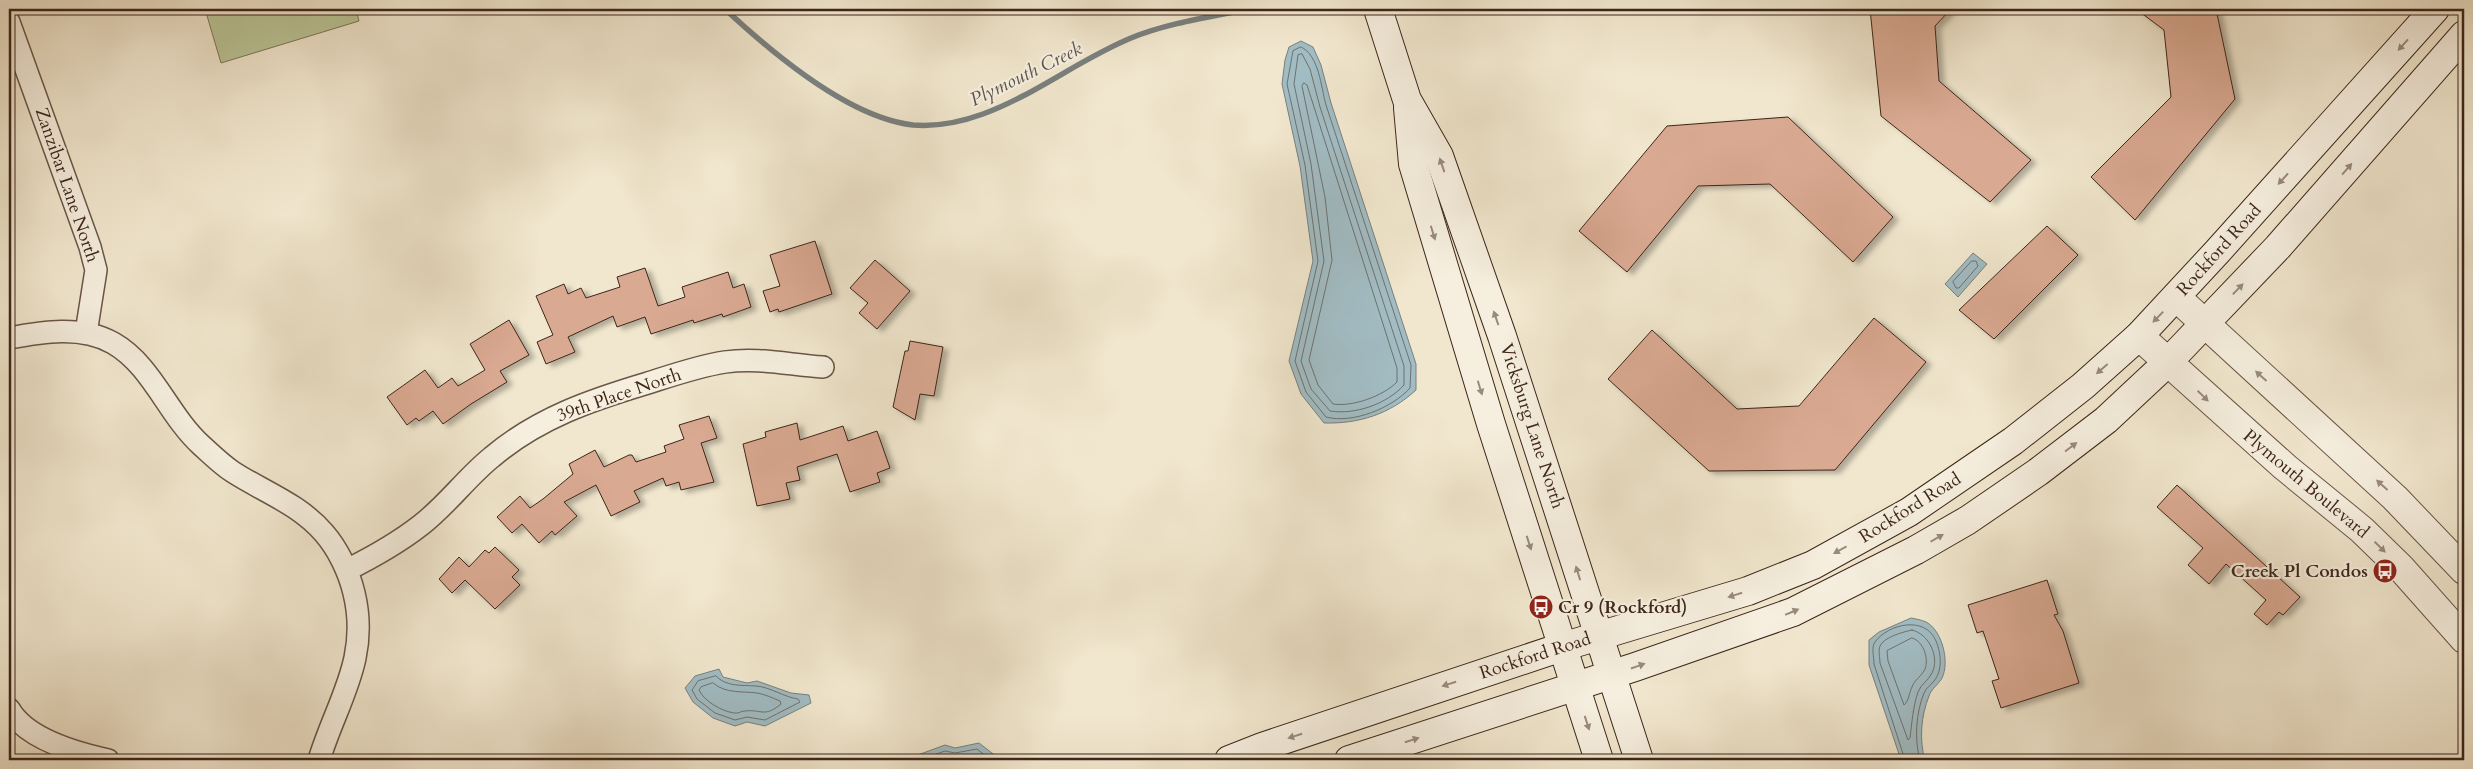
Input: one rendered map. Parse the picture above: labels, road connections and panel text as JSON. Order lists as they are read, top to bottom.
{
  "streets": {
    "main road": ["Rockford Road", "Vicksburg Lane North", "Plymouth Boulevard"],
    "street": ["Zanzibar Lane North", "39th Place North"]
  },
  "crossings": [
    ["Rockford Road", "Vicksburg Lane North"],
    ["Rockford Road", "Plymouth Boulevard"]
  ],
  "water": ["Plymouth Creek"],
  "places": {
    "bus stop": ["Creek Pl Condos", "Cr 9 (Rockford)"]
  }
}
